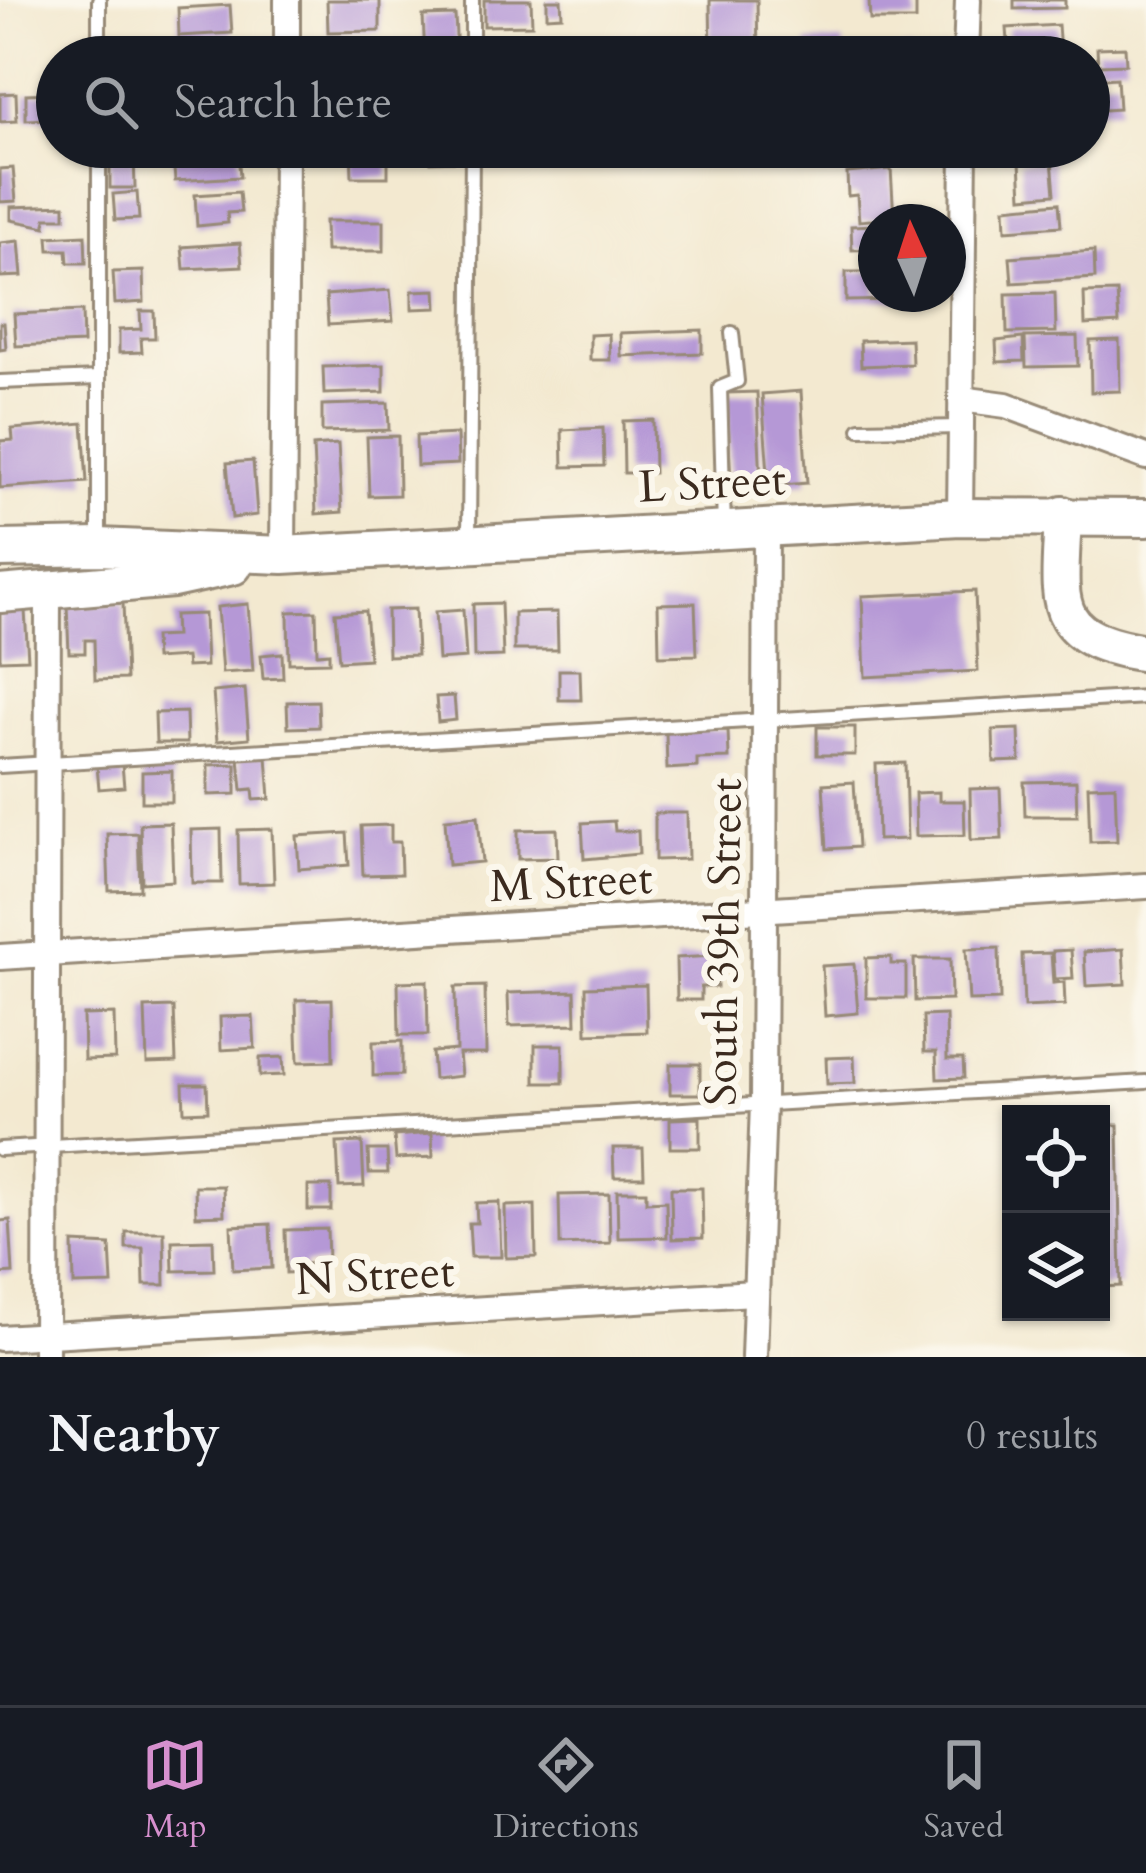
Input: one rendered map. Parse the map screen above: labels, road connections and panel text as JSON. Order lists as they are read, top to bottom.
{
  "streets": {
    "main road": ["L Street"],
    "street": ["M Street", "South 39th Street", "N Street"]
  },
  "crossings": [
    ["L Street", "South 39th Street"],
    ["M Street", "South 39th Street"],
    ["South 39th Street", "N Street"]
  ],
  "north": "top",
  "page": {
    "search": "Search here",
    "heading": ["Nearby", "0 results"],
    "nav": ["Map", "Directions", "Saved"]
  }
}
